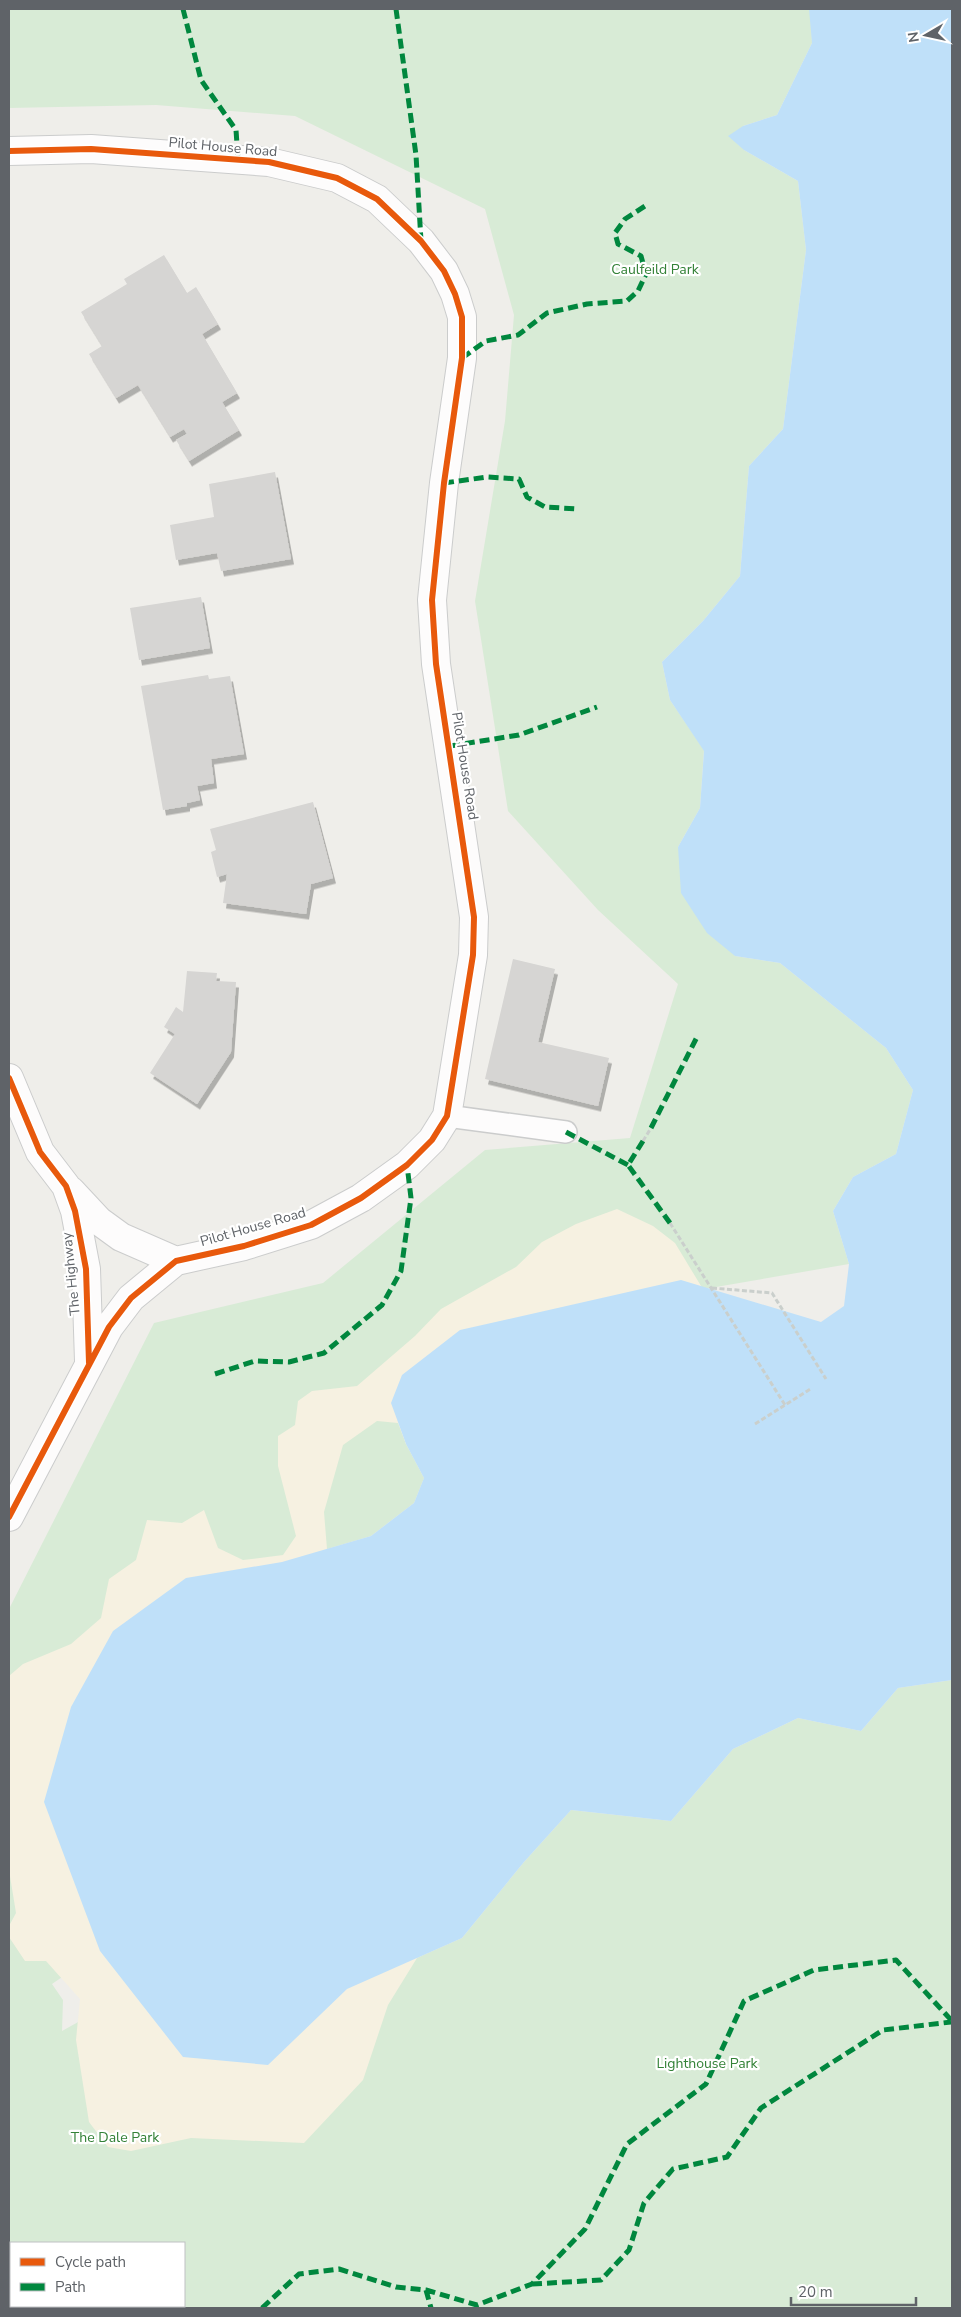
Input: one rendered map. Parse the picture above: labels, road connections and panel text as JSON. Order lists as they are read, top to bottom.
{
  "streets": {
    "street": ["Pilot House Road", "The Highway"]
  },
  "crossings": [
    ["Pilot House Road", "The Highway"]
  ],
  "parks": ["Caulfeild Park", "Lighthouse Park", "The Dale Park"],
  "legend": ["Cycle path", "Path"],
  "scale_bar": "20 m",
  "north": "left"
}
